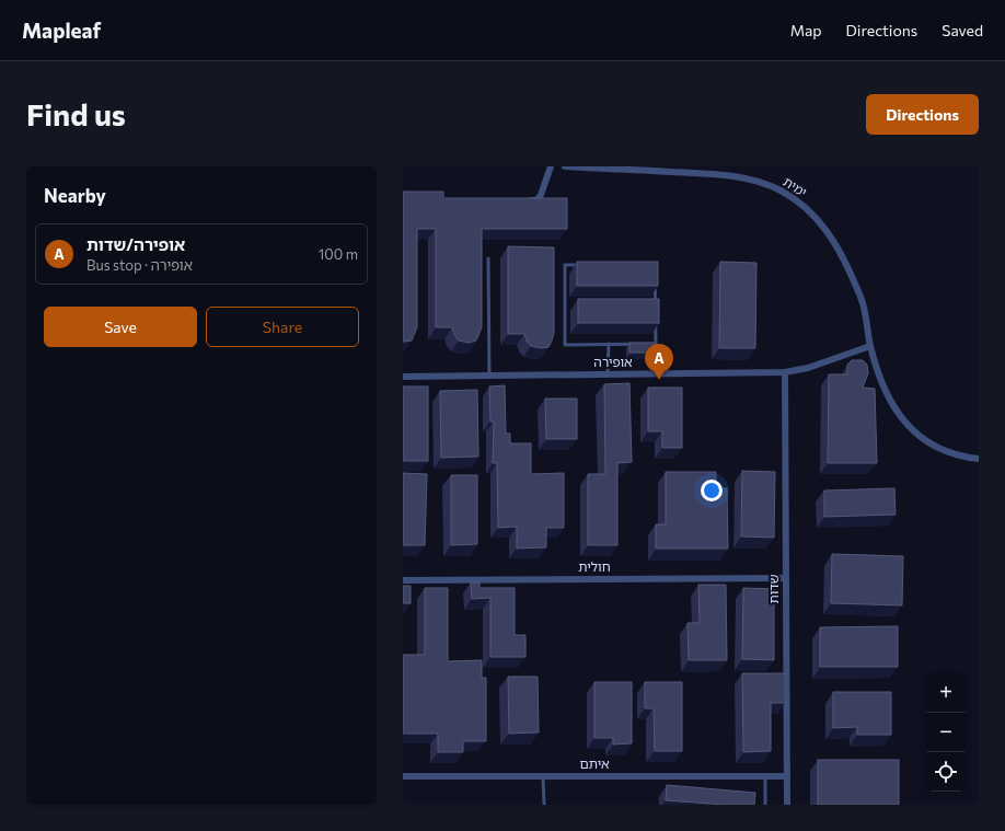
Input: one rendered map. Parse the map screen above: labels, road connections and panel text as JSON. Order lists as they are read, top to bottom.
{
  "streets": {
    "street": [
      "ימית",
      "אופירה",
      "חולית",
      "שדות",
      "איתם"
    ]
  },
  "crossings": [
    ["ימית", "אופירה"],
    ["אופירה", "שדות"],
    ["חולית", "שדות"],
    ["שדות", "איתם"]
  ],
  "page": {
    "header": "Mapleaf",
    "nav": ["Map", "Directions", "Saved"],
    "buttons": [
      "Directions",
      ["Save", "Share"]
    ],
    "title": "Find us",
    "heading": "Nearby",
    "list": [
      {
        "mark": "A",
        "name": "אופירה/שדות",
        "note": "Bus stop · אופירה",
        "value": "100 m"
      }
    ],
    "pins": "A",
    "map_buttons": ["+", "−"]
  }
}
